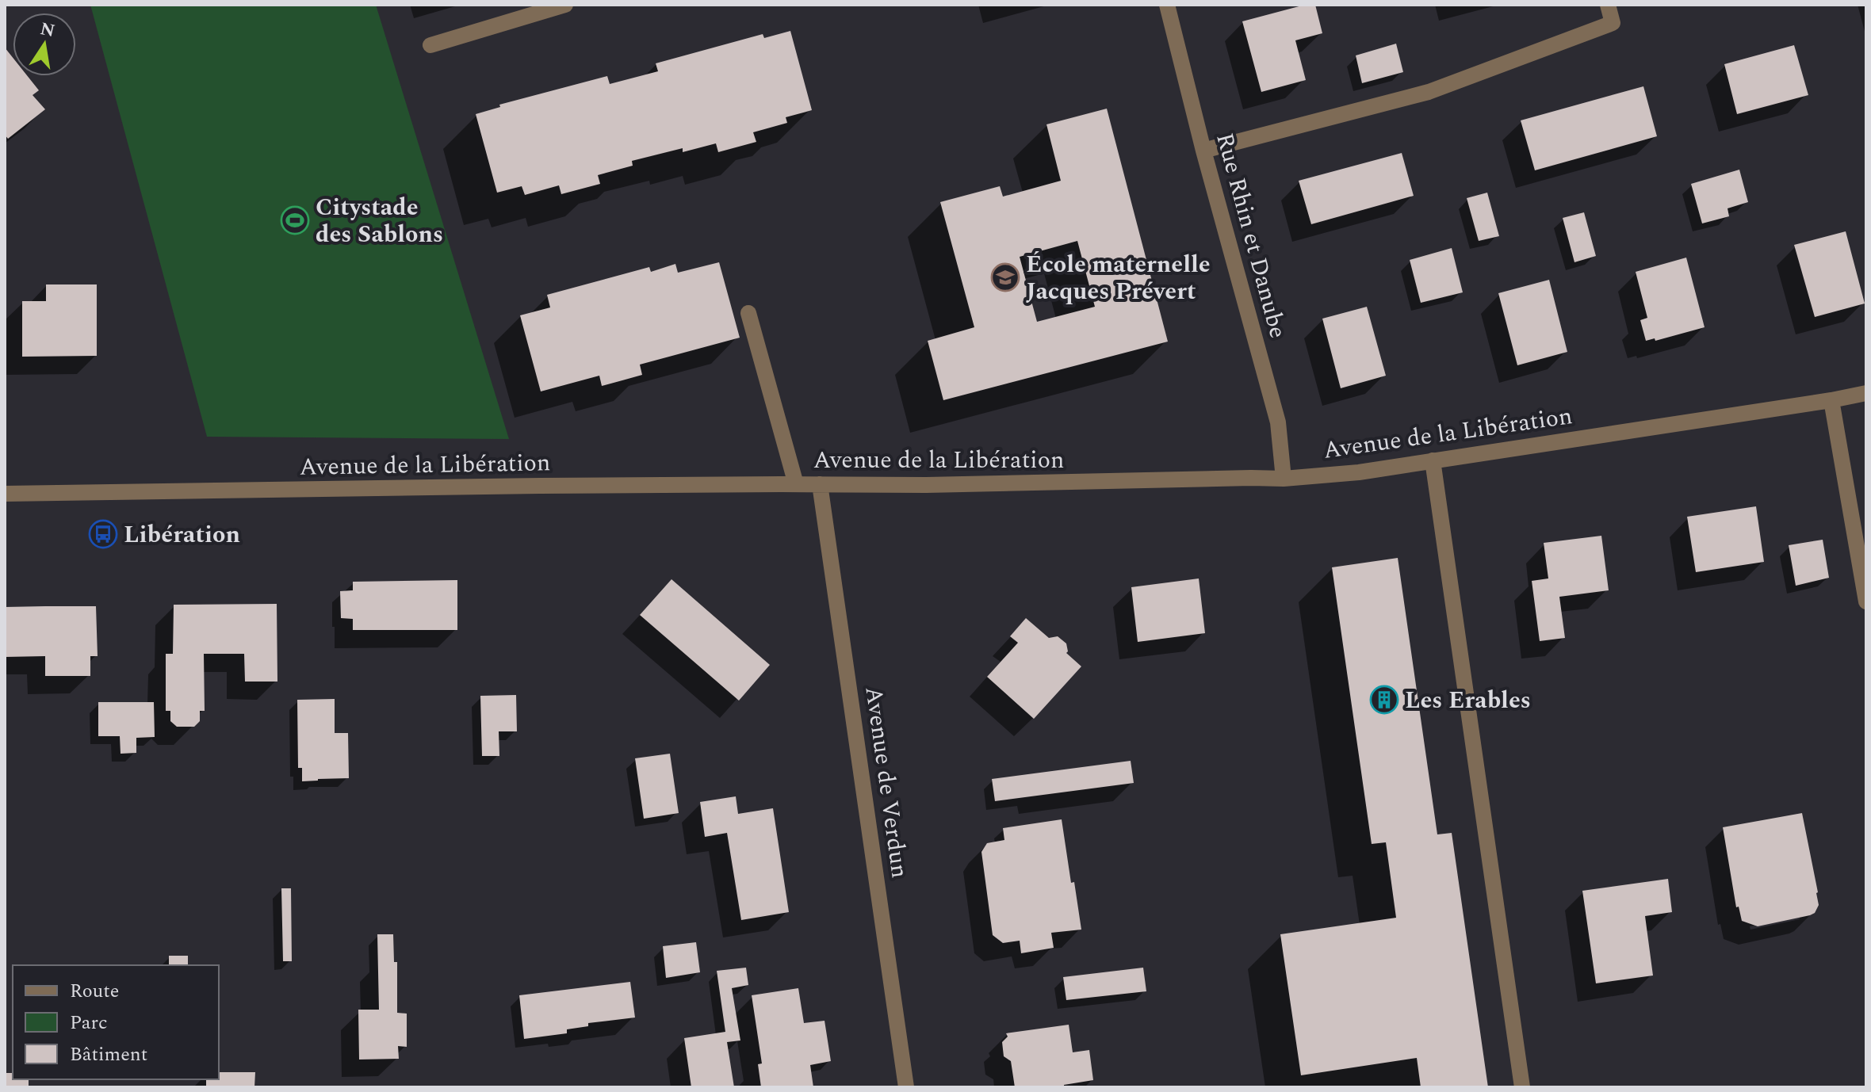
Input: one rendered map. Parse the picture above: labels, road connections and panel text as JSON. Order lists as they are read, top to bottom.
{
  "streets": {
    "street": ["Rue Rhin et Danube", "Avenue de la Libération", "Avenue de Verdun"]
  },
  "crossings": [
    ["Rue Rhin et Danube", "Avenue de la Libération"],
    ["Avenue de la Libération", "Avenue de Verdun"]
  ],
  "places": {
    "sports": ["Citystade des Sablons"],
    "school or university": ["École maternelle Jacques Prévert"],
    "bus stop": ["Libération"],
    "building": ["Les Erables"]
  },
  "legend": ["Route", "Parc", "Bâtiment"],
  "north": "top"
}
